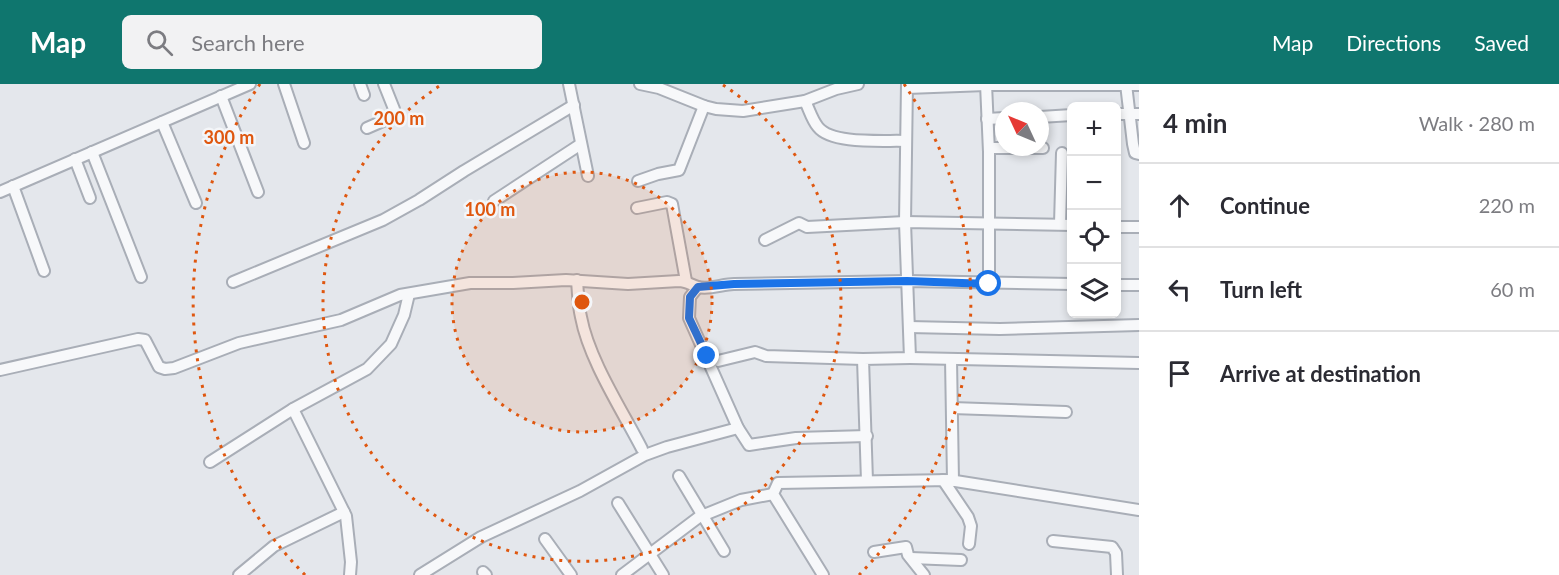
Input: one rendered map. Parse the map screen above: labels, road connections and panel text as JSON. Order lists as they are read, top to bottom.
{
  "north": "top left",
  "page": {
    "header": "Map",
    "search": "Search here",
    "nav": ["Map", "Directions", "Saved"],
    "heading": ["4 min", "Walk · 280 m"],
    "map_buttons": ["+", "−"],
    "list": [
      ["Continue", "220 m"],
      ["Turn left", "60 m"],
      "Arrive at destination"
    ]
  },
  "rings": ["200 m", "300 m", "100 m"]
}
